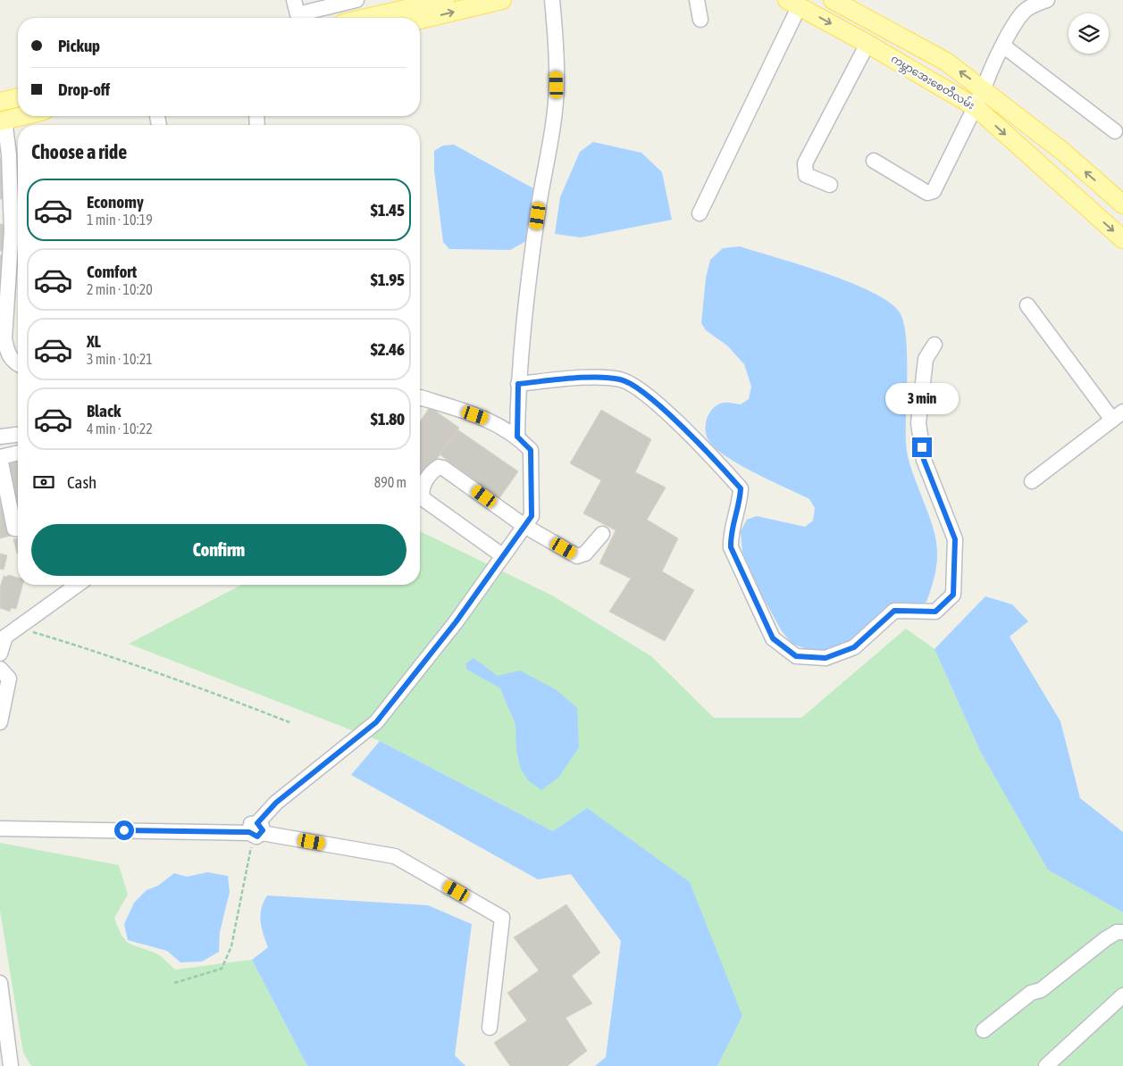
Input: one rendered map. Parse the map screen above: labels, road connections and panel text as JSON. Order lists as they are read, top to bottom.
{
  "streets": {
    "main road": ["ကမ္ဘာအေးစေတီလမ်း"]
  },
  "page": {
    "banner": ["Pickup", "Drop-off"],
    "heading": "Choose a ride",
    "list": [
      {
        "name": "Economy",
        "note": "1 min · 10:19",
        "value": "$1.45"
      },
      {
        "name": "Comfort",
        "note": "2 min · 10:20",
        "value": "$1.95"
      },
      {
        "name": "XL",
        "note": "3 min · 10:21",
        "value": "$2.46"
      },
      {
        "name": "Black",
        "note": "4 min · 10:22",
        "value": "$1.80"
      }
    ],
    "bubble": "3 min",
    "pay": ["Cash", "890 m"],
    "buttons": "Confirm"
  }
}
